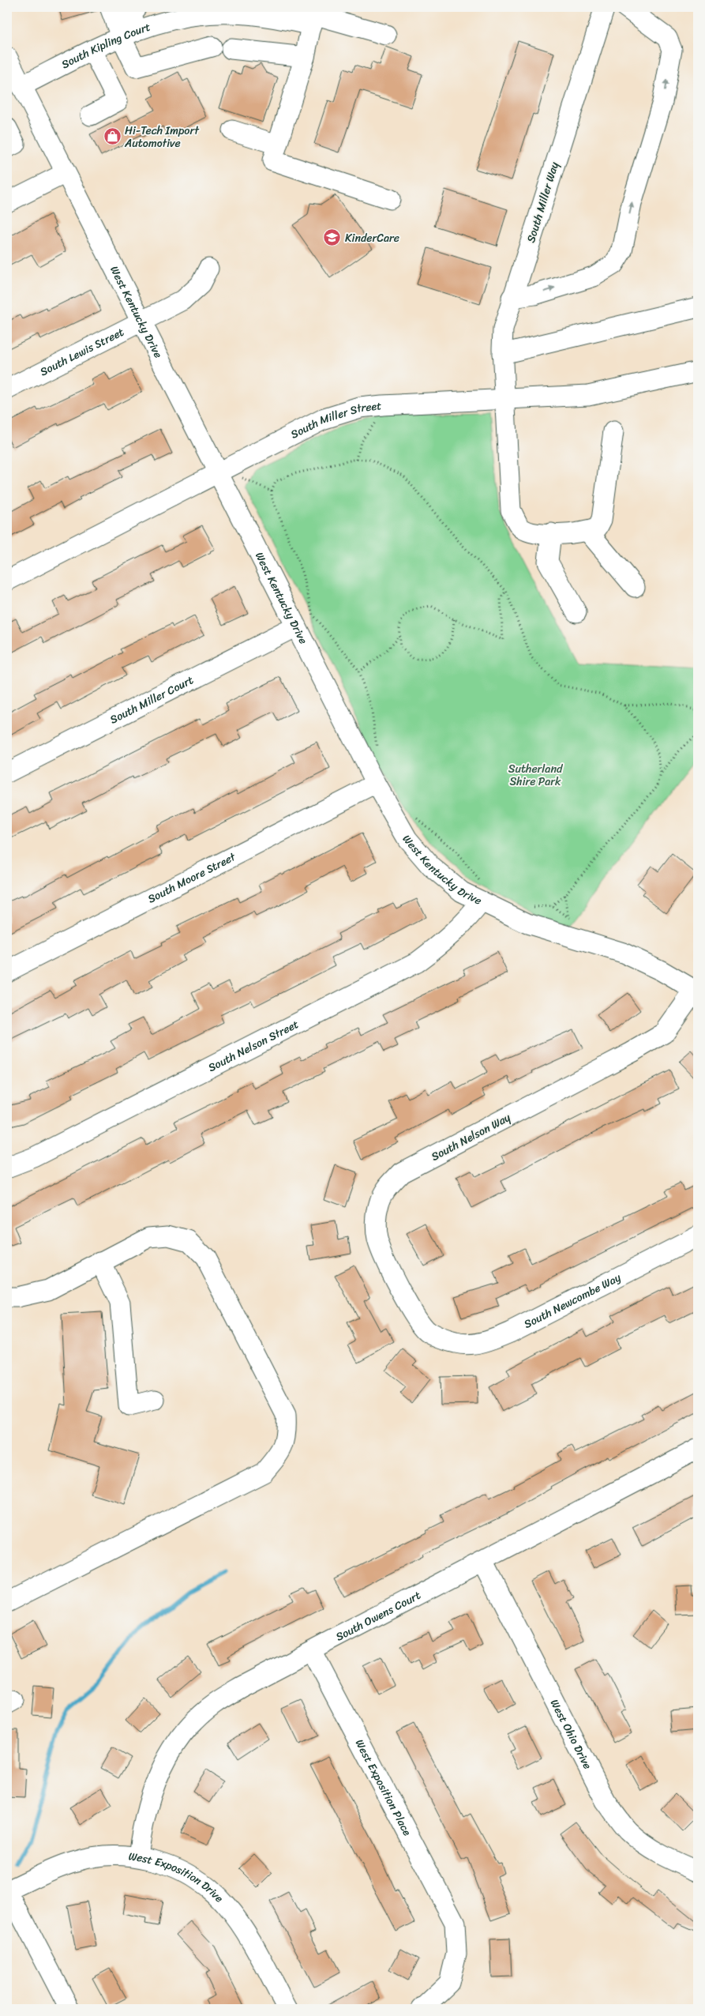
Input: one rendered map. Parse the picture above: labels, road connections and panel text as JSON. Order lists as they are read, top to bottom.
{
  "streets": {
    "street": [
      "South Kipling Court",
      "South Miller Way",
      "West Kentucky Drive",
      "South Lewis Street",
      "South Miller Street",
      "South Miller Court",
      "South Moore Street",
      "South Nelson Street",
      "South Nelson Way",
      "South Newcombe Way",
      "South Owens Court",
      "West Ohio Drive",
      "West Exposition Place",
      "West Exposition Drive"
    ]
  },
  "crossings": [
    ["South Kipling Court", "West Kentucky Drive"],
    ["South Miller Way", "South Miller Street"],
    ["West Kentucky Drive", "South Lewis Street"],
    ["West Kentucky Drive", "South Miller Street"],
    ["West Kentucky Drive", "South Miller Court"],
    ["West Kentucky Drive", "South Moore Street"],
    ["West Kentucky Drive", "South Nelson Street"],
    ["West Kentucky Drive", "South Nelson Way"],
    ["South Nelson Way", "South Newcombe Way"],
    ["South Owens Court", "West Ohio Drive"],
    ["South Owens Court", "West Exposition Place"],
    ["South Owens Court", "West Exposition Drive"]
  ],
  "parks": ["Sutherland Shire Park"],
  "places": {
    "shop": ["Hi-Tech Import Automotive"],
    "school or university": ["KinderCare"]
  }
}
